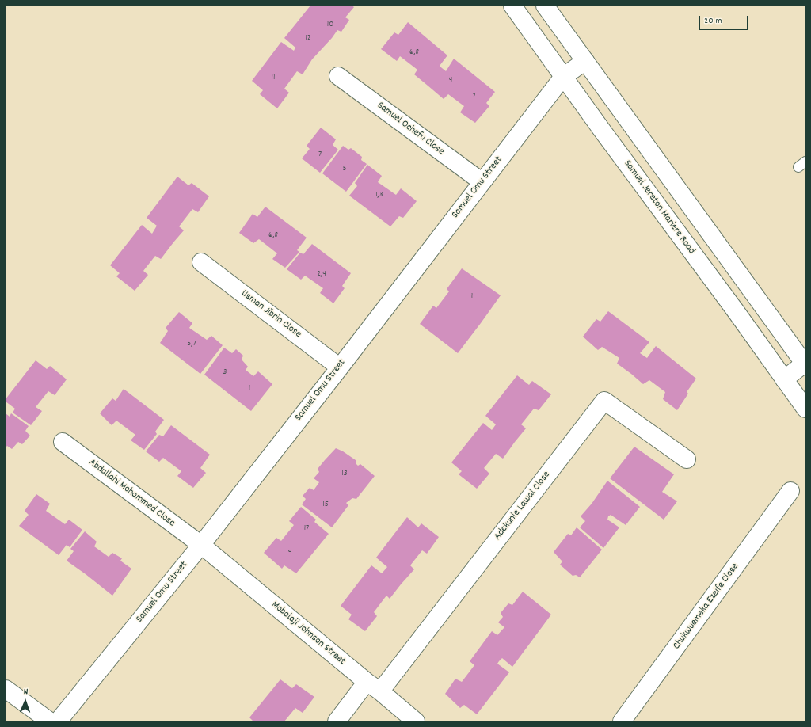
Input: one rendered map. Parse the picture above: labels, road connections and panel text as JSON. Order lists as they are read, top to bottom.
{
  "streets": {
    "street": [
      "Samuel Ochefu Close",
      "Samuel Omu Street",
      "Samuel Jereton Mariere Road",
      "Usman Jibrin Close",
      "Abdullahi Mohammed Close",
      "Adekunle Lawal Close",
      "Chukwuemeka Ezeife Close",
      "Mobolaji Johnson Street"
    ]
  },
  "crossings": [
    ["Samuel Ochefu Close", "Samuel Omu Street"],
    ["Samuel Omu Street", "Samuel Jereton Mariere Road"],
    ["Samuel Omu Street", "Usman Jibrin Close"],
    ["Samuel Omu Street", "Abdullahi Mohammed Close"],
    ["Samuel Omu Street", "Mobolaji Johnson Street"],
    ["Abdullahi Mohammed Close", "Mobolaji Johnson Street"],
    ["Adekunle Lawal Close", "Mobolaji Johnson Street"]
  ],
  "house_numbers": [
    "10",
    "12",
    "6,8",
    "11",
    "4",
    "2",
    "7",
    "5",
    "1,3",
    "6,8",
    "2,4",
    "1",
    "5,7",
    "3",
    "1",
    "13",
    "15",
    "17",
    "19"
  ],
  "scale_bar": "20 m",
  "north": "top"
}
